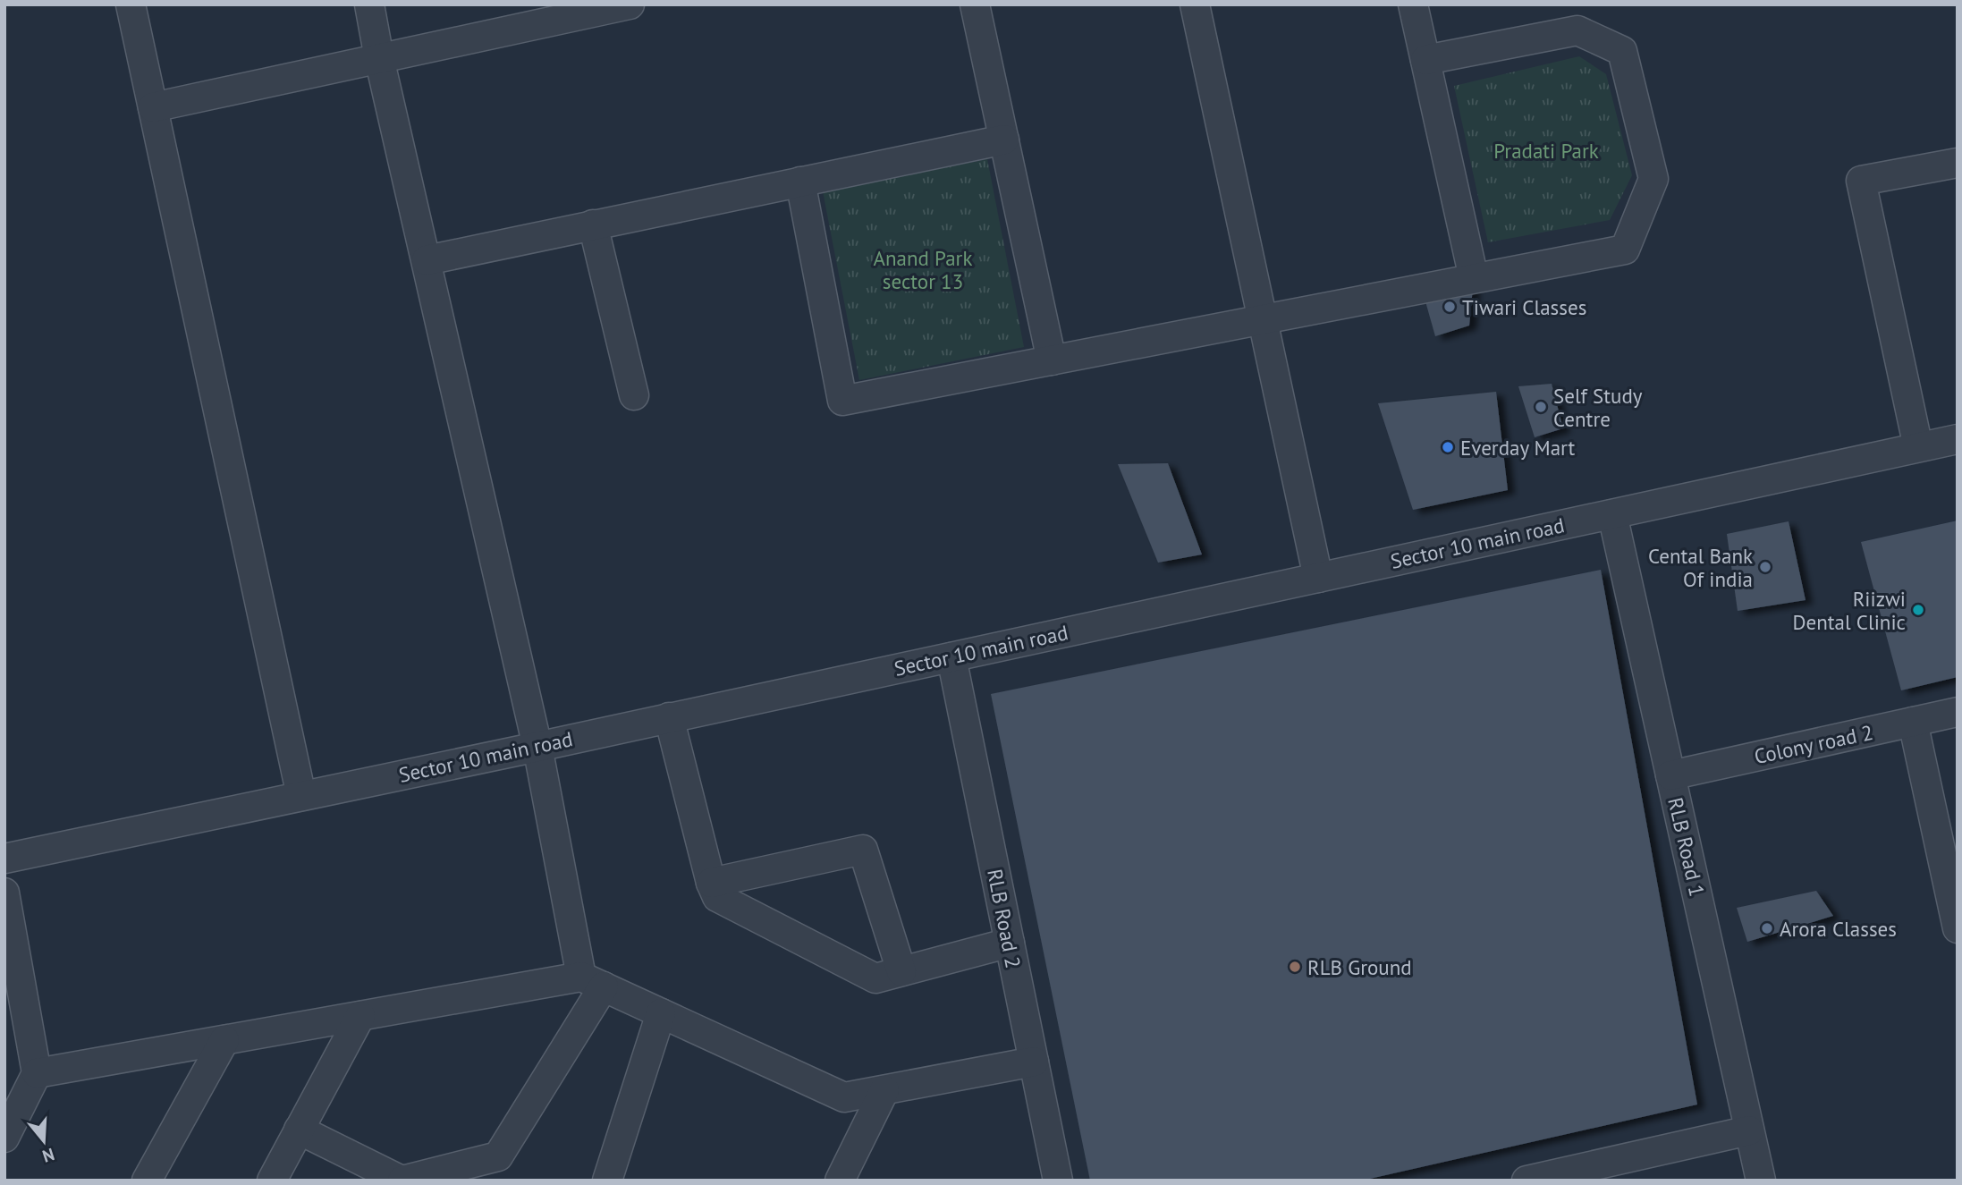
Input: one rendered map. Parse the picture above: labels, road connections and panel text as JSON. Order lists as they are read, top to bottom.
{
  "streets": {
    "street": [
      "Sector 10 main road",
      "Colony road 2",
      "RLB Road 1",
      "RLB Road 2"
    ]
  },
  "crossings": [
    ["Sector 10 main road", "RLB Road 1"],
    ["Sector 10 main road", "RLB Road 2"],
    ["Colony road 2", "RLB Road 1"]
  ],
  "parks": ["Pradati Park", "Anand Park sector 13"],
  "places": [
    "Tiwari Classes",
    "Self Study Centre",
    "Everday Mart",
    "Cental Bank Of india",
    "Riizwi Dental Clinic",
    "Arora Classes",
    "RLB Ground"
  ],
  "north": "bottom"
}
